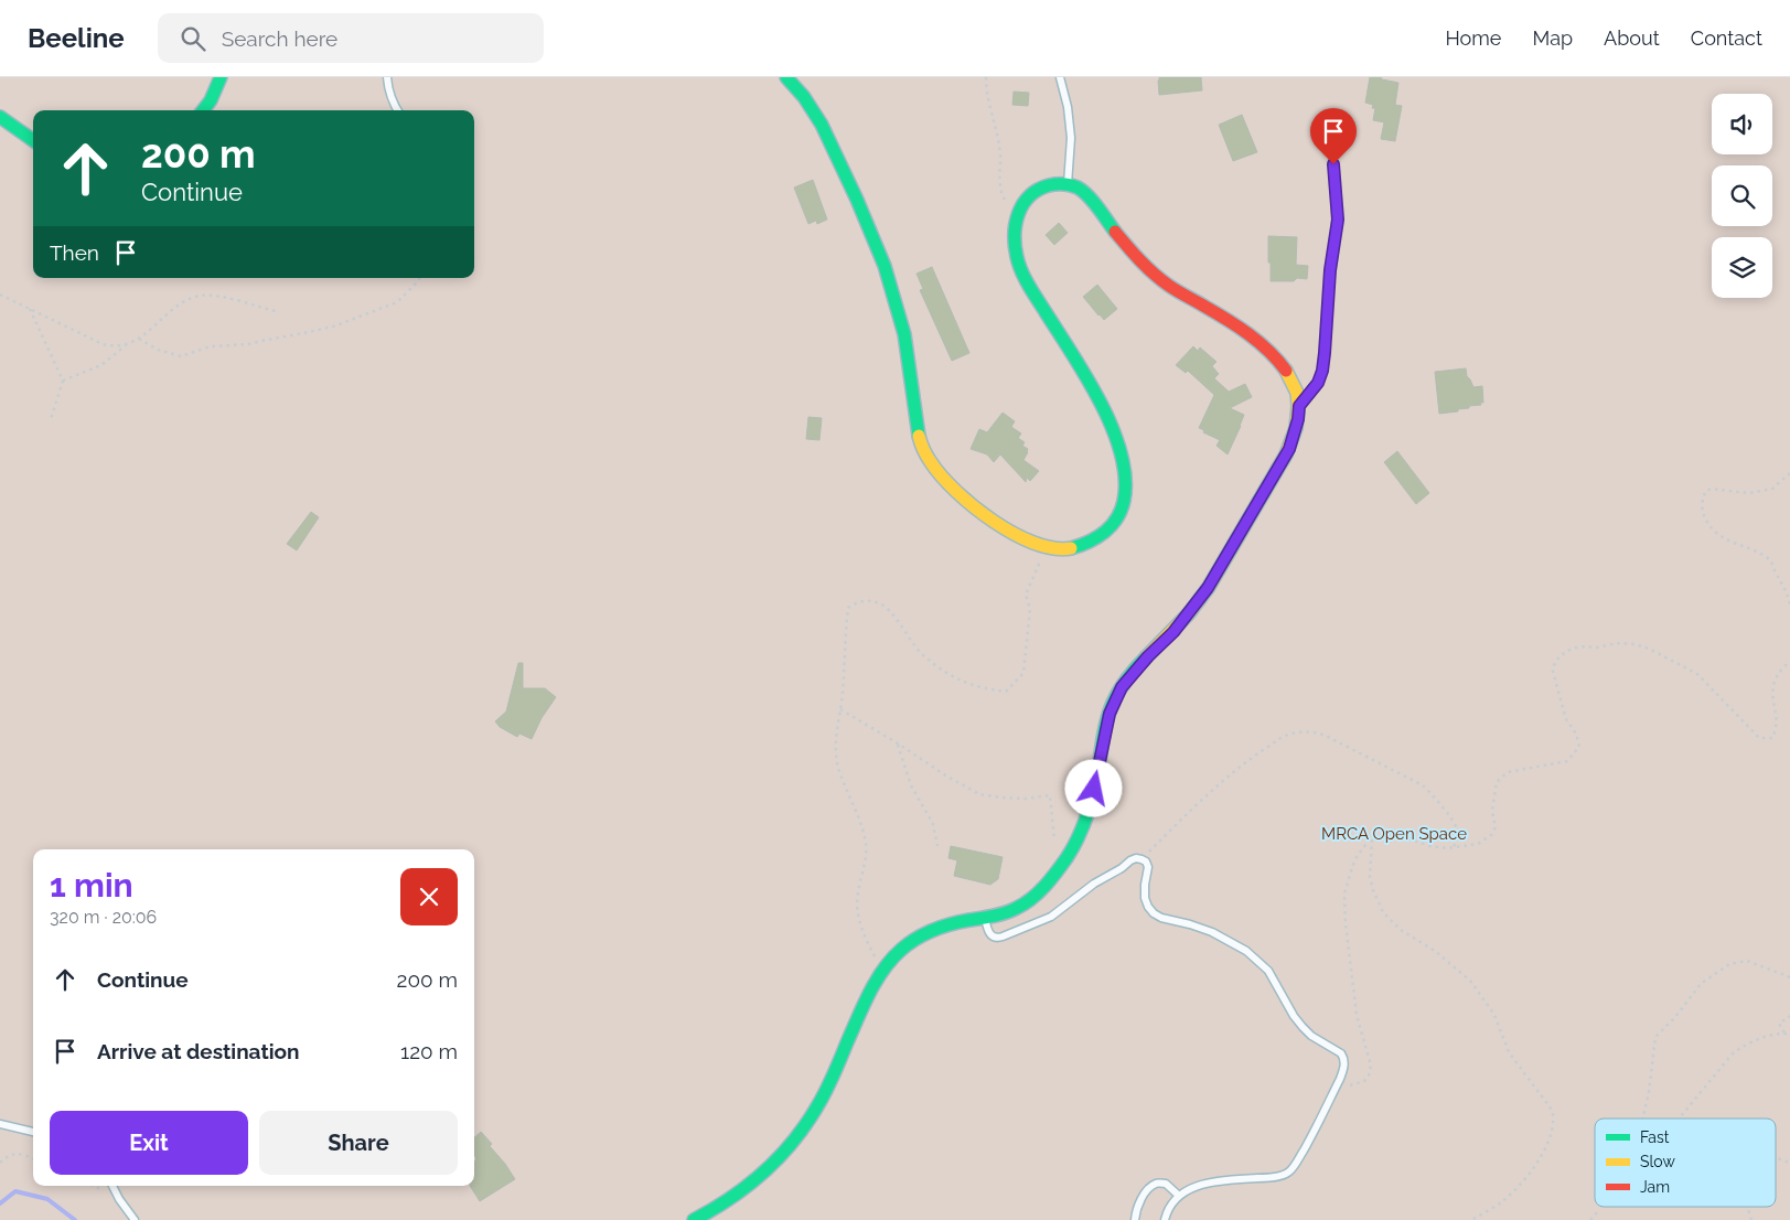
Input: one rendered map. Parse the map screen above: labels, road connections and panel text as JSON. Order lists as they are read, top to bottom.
{
  "parks": ["MRCA Open Space"],
  "legend": ["Fast", "Slow", "Jam"],
  "page": {
    "header": "Beeline",
    "search": "Search here",
    "nav": [
      "Home",
      "Map",
      "About",
      "Contact"
    ],
    "turn": ["200 m", "Continue"],
    "then": "Then",
    "heading": ["1 min", "320 m · 20:06"],
    "list": [
      {
        "name": "Continue",
        "value": "200 m"
      },
      {
        "name": "Arrive at destination",
        "value": "120 m"
      }
    ],
    "buttons": ["Exit", "Share"]
  }
}
